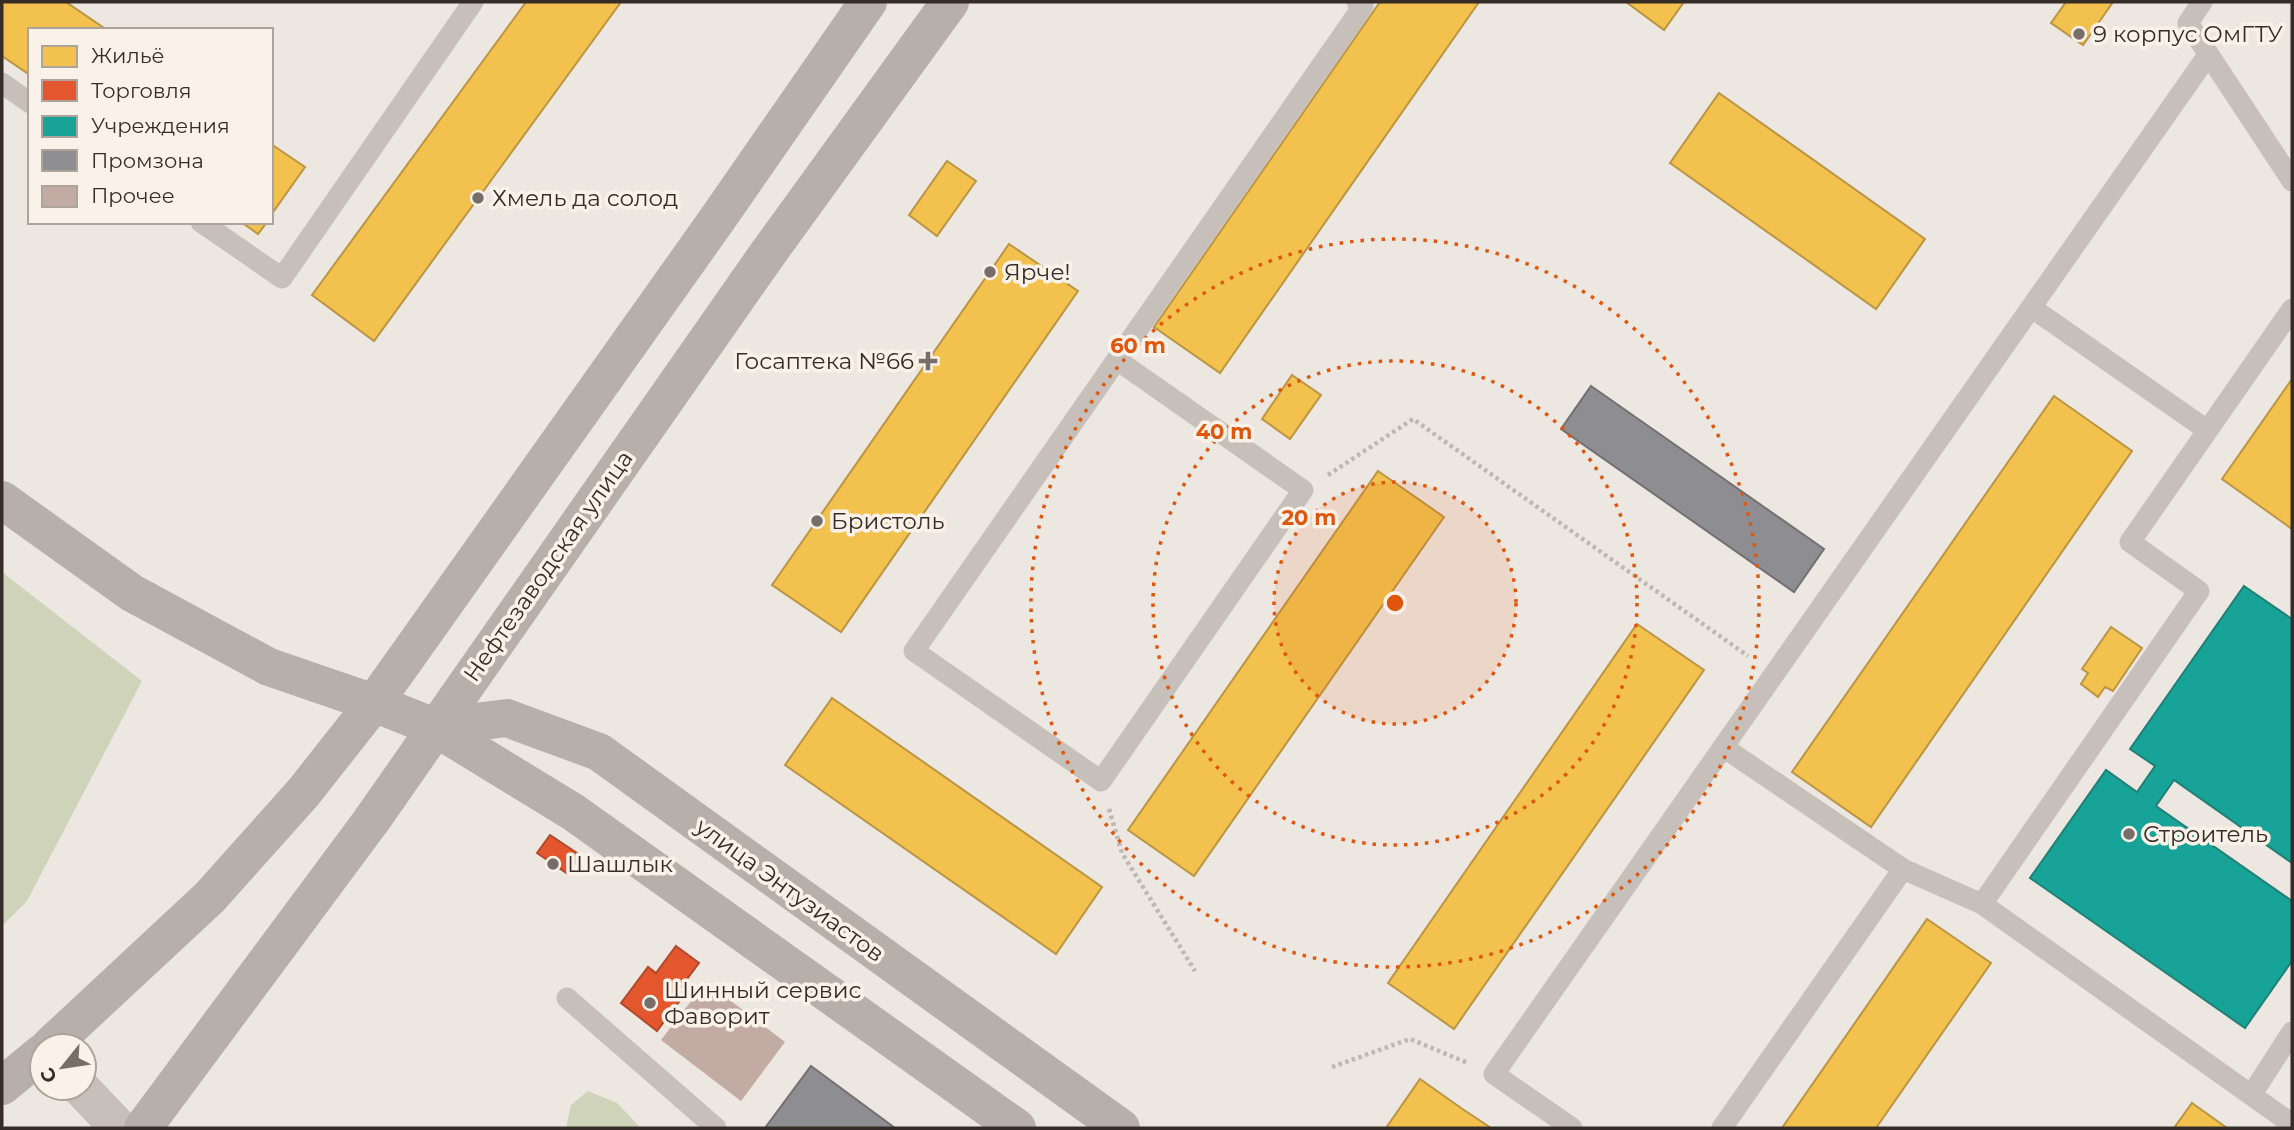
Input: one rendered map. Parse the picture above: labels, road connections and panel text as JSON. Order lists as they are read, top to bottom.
{
  "streets": {
    "main road": ["Нефтезаводская улица", "улица Энтузиастов"]
  },
  "crossings": [
    ["Нефтезаводская улица", "улица Энтузиастов"]
  ],
  "places": {
    "other": [
      "9 корпус ОмГТУ",
      "Хмель да солод",
      "Ярче!",
      "Бристоль",
      "Строитель",
      "Шашлык",
      "Шинный сервис Фаворит"
    ],
    "health": ["Госаптека №66"]
  },
  "legend": [
    "Жильё",
    "Торговля",
    "Учреждения",
    "Промзона",
    "Прочее"
  ],
  "north": "bottom left",
  "rings": ["60 m", "40 m", "20 m"]
}
